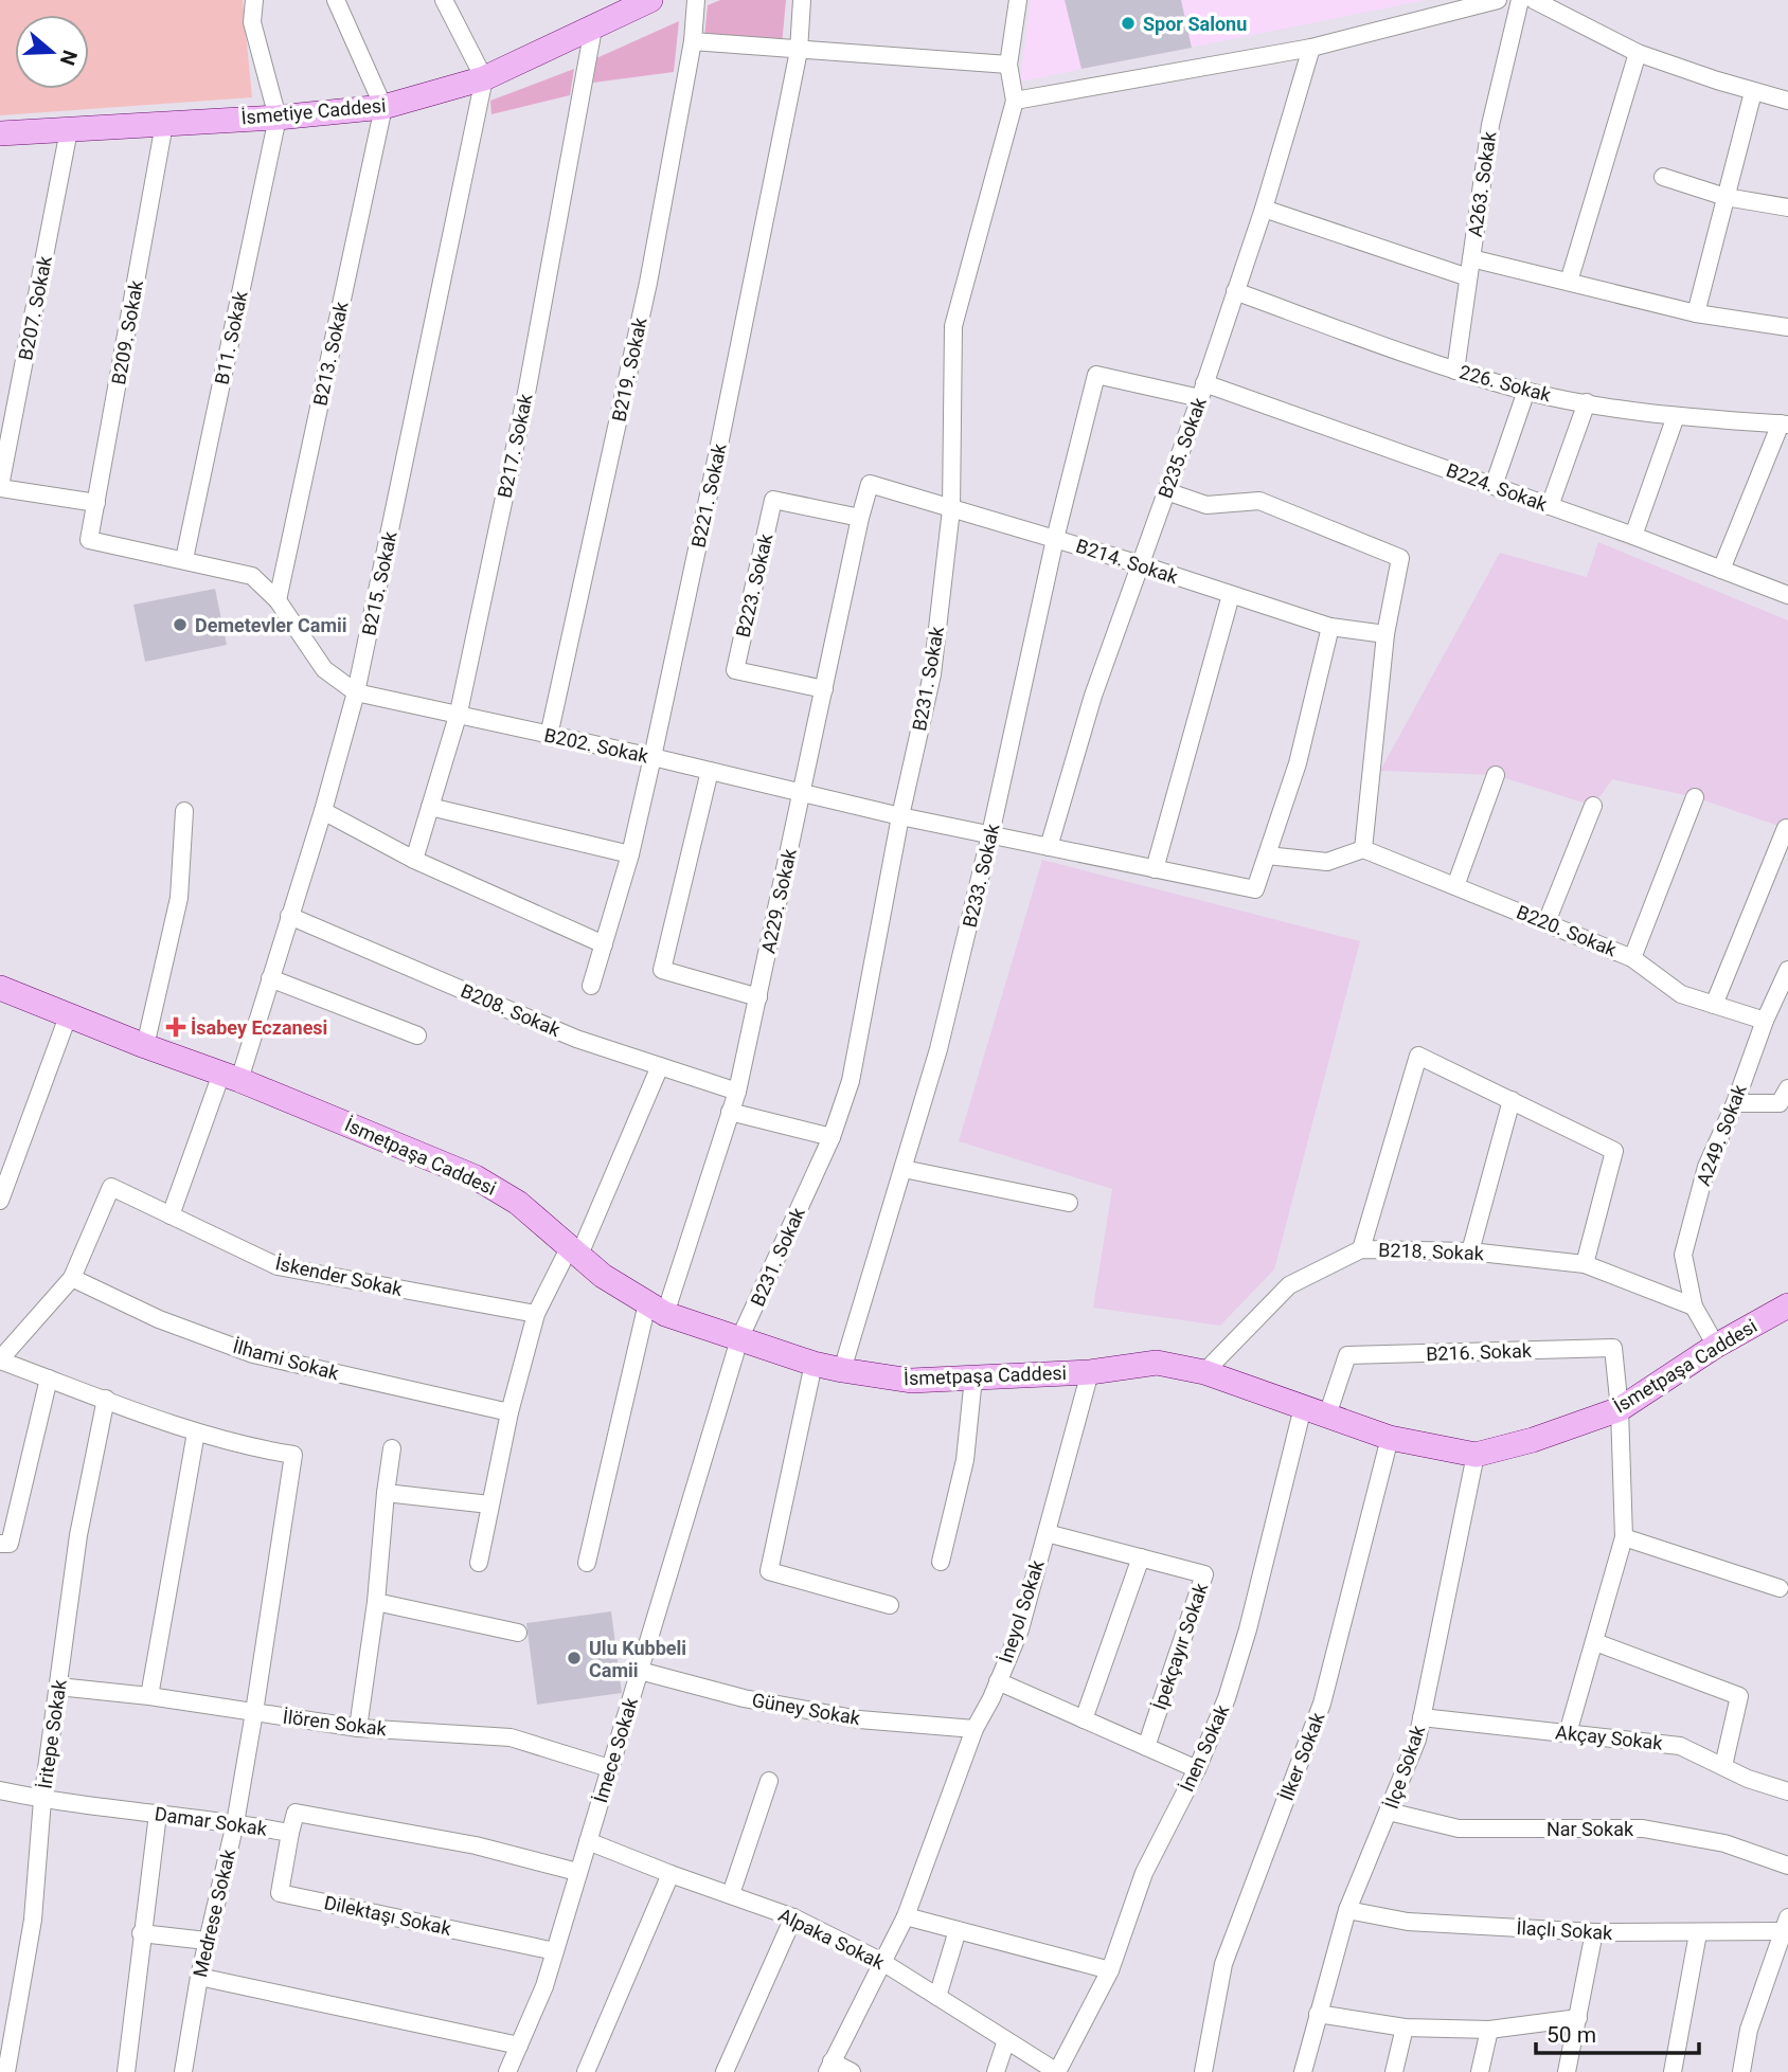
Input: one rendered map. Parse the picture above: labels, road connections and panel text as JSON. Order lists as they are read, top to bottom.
{
  "streets": {
    "main road": ["İsmetiye Caddesi", "İsmetpaşa Caddesi"],
    "street": [
      "A263. Sokak",
      "B207. Sokak",
      "B209. Sokak",
      "B11. Sokak",
      "B213. Sokak",
      "B219. Sokak",
      "226. Sokak",
      "B217. Sokak",
      "B235. Sokak",
      "B224. Sokak",
      "B221. Sokak",
      "B214. Sokak",
      "B215. Sokak",
      "B223. Sokak",
      "B231. Sokak",
      "B202. Sokak",
      "B233. Sokak",
      "A229. Sokak",
      "B220. Sokak",
      "B208. Sokak",
      "A249. Sokak",
      "B218. Sokak",
      "İskender Sokak",
      "B216. Sokak",
      "İlhami Sokak",
      "İneyol Sokak",
      "İpekçayır Sokak",
      "Güney Sokak",
      "İlören Sokak",
      "İritepe Sokak",
      "Akçay Sokak",
      "İnen Sokak",
      "İmece Sokak",
      "İlker Sokak",
      "İlçe Sokak",
      "Damar Sokak",
      "Nar Sokak",
      "Medrese Sokak",
      "Dilektaşı Sokak",
      "İlaçlı Sokak",
      "Alpaka Sokak"
    ]
  },
  "crossings": [
    ["İsmetiye Caddesi", "B207. Sokak"],
    ["İsmetiye Caddesi", "B209. Sokak"],
    ["İsmetiye Caddesi", "B11. Sokak"],
    ["İsmetiye Caddesi", "B213. Sokak"],
    ["İsmetiye Caddesi", "B217. Sokak"],
    ["İsmetiye Caddesi", "B215. Sokak"],
    ["A263. Sokak", "226. Sokak"],
    ["B209. Sokak", "B202. Sokak"],
    ["B11. Sokak", "B202. Sokak"],
    ["B213. Sokak", "B202. Sokak"],
    ["B219. Sokak", "B202. Sokak"],
    ["226. Sokak", "B235. Sokak"],
    ["B217. Sokak", "B202. Sokak"],
    ["B235. Sokak", "B224. Sokak"],
    ["B235. Sokak", "B214. Sokak"],
    ["B235. Sokak", "B202. Sokak"],
    ["B224. Sokak", "B233. Sokak"],
    ["B221. Sokak", "B202. Sokak"],
    ["B214. Sokak", "B231. Sokak"],
    ["B214. Sokak", "B233. Sokak"],
    ["B214. Sokak", "A229. Sokak"],
    ["B215. Sokak", "B202. Sokak"],
    ["B215. Sokak", "B208. Sokak"],
    ["B215. Sokak", "İsmetpaşa Caddesi"],
    ["B215. Sokak", "İskender Sokak"],
    ["B223. Sokak", "A229. Sokak"],
    ["B231. Sokak", "B202. Sokak"],
    ["B231. Sokak", "İsmetpaşa Caddesi"],
    ["B231. Sokak", "İmece Sokak"],
    ["B202. Sokak", "B233. Sokak"],
    ["B202. Sokak", "A229. Sokak"],
    ["B233. Sokak", "İsmetpaşa Caddesi"],
    ["A229. Sokak", "B208. Sokak"],
    ["A229. Sokak", "İsmetpaşa Caddesi"],
    ["B220. Sokak", "A249. Sokak"],
    ["A249. Sokak", "İsmetpaşa Caddesi"],
    ["A249. Sokak", "B218. Sokak"],
    ["İsmetpaşa Caddesi", "B218. Sokak"],
    ["İsmetpaşa Caddesi", "B216. Sokak"],
    ["İsmetpaşa Caddesi", "İneyol Sokak"],
    ["İsmetpaşa Caddesi", "İnen Sokak"],
    ["İsmetpaşa Caddesi", "İmece Sokak"],
    ["İsmetpaşa Caddesi", "İlker Sokak"],
    ["İsmetpaşa Caddesi", "İlçe Sokak"],
    ["İskender Sokak", "İlhami Sokak"],
    ["İneyol Sokak", "İpekçayır Sokak"],
    ["İneyol Sokak", "Güney Sokak"],
    ["İneyol Sokak", "Alpaka Sokak"],
    ["Güney Sokak", "İmece Sokak"],
    ["İlören Sokak", "İritepe Sokak"],
    ["İlören Sokak", "İmece Sokak"],
    ["İlören Sokak", "Medrese Sokak"],
    ["İritepe Sokak", "Damar Sokak"],
    ["Akçay Sokak", "İlçe Sokak"],
    ["İnen Sokak", "Alpaka Sokak"],
    ["İmece Sokak", "Damar Sokak"],
    ["İmece Sokak", "Dilektaşı Sokak"],
    ["İmece Sokak", "Alpaka Sokak"],
    ["İlçe Sokak", "Nar Sokak"],
    ["İlçe Sokak", "İlaçlı Sokak"],
    ["Damar Sokak", "Medrese Sokak"],
    ["Damar Sokak", "Dilektaşı Sokak"]
  ],
  "places": {
    "other": ["Spor Salonu", "Demetevler Camii", "Ulu Kubbeli Camii"],
    "health": ["İsabey Eczanesi"]
  },
  "scale_bar": "50 m",
  "north": "right"
}
